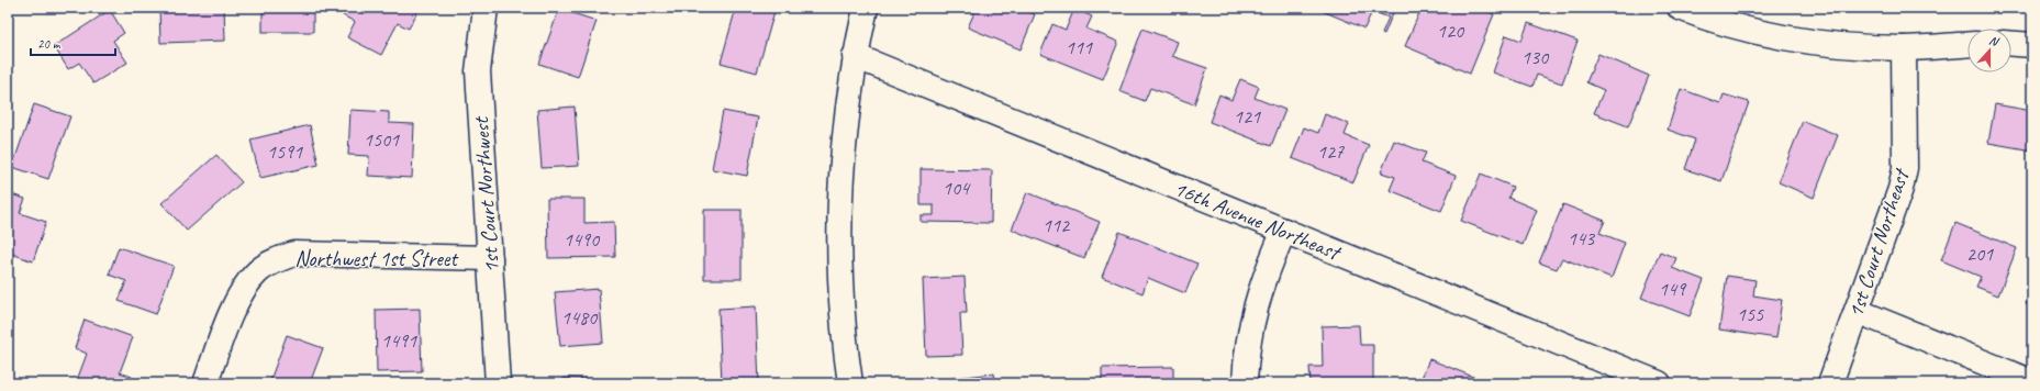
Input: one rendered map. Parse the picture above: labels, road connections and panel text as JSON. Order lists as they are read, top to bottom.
{
  "streets": {
    "street": [
      "1st Court Northwest",
      "16th Avenue Northeast",
      "1st Court Northeast",
      "Northwest 1st Street"
    ]
  },
  "crossings": [
    ["1st Court Northwest", "Northwest 1st Street"]
  ],
  "house_numbers": [
    "120",
    "111",
    "130",
    "121",
    "1501",
    "1591",
    "127",
    "104",
    "112",
    "143",
    "1490",
    "201",
    "149",
    "155",
    "1480",
    "1491"
  ],
  "scale_bar": "20 m",
  "north": "top"
}
